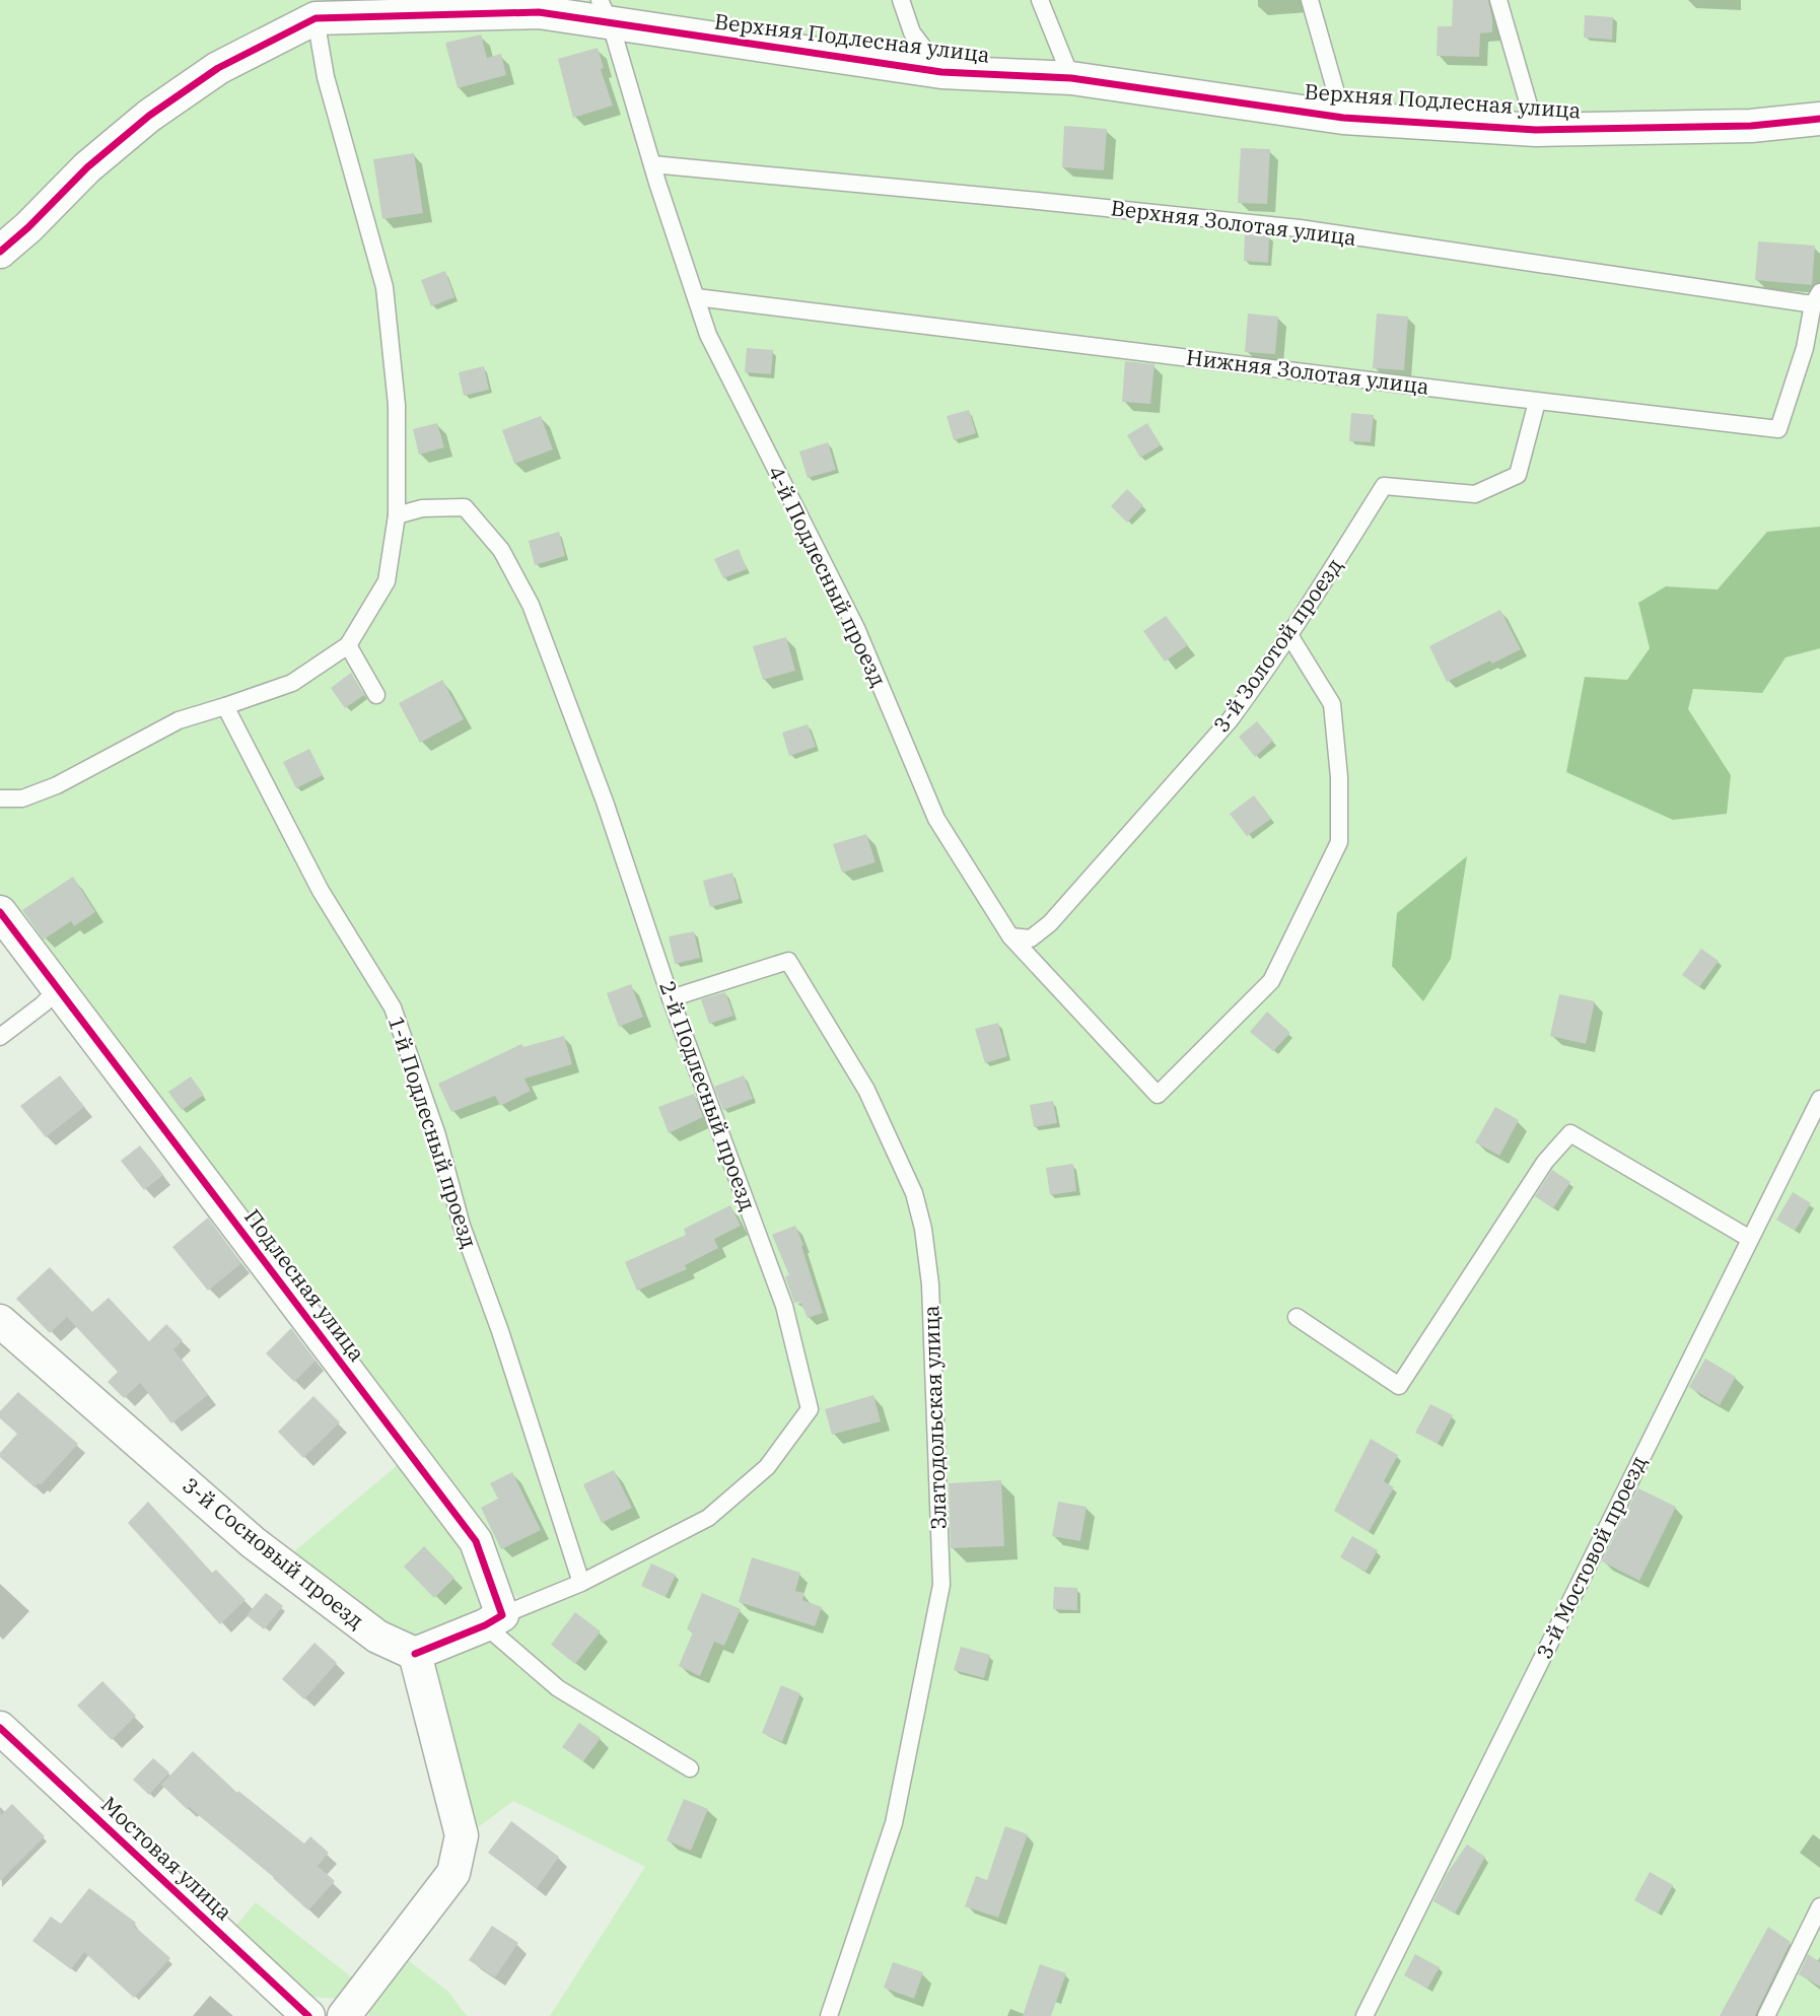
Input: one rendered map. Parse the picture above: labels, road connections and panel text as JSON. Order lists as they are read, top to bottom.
{
  "streets": {
    "street": [
      "Верхняя Подлесная улица",
      "Подлесная улица",
      "3-й Сосновый проезд",
      "Мостовая улица"
    ],
    "lane": [
      "Верхняя Золотая улица",
      "Нижняя Золотая улица",
      "4-й Подлесный проезд",
      "3-й Золотой проезд",
      "2-й Подлесный проезд",
      "1-й Подлесный проезд",
      "Златодольская улица",
      "3-й Мостовой проезд"
    ]
  },
  "crossings": [
    ["Верхняя Подлесная улица", "4-й Подлесный проезд"],
    ["Верхняя Золотая улица", "Нижняя Золотая улица"],
    ["Верхняя Золотая улица", "4-й Подлесный проезд"],
    ["Нижняя Золотая улица", "4-й Подлесный проезд"],
    ["Нижняя Золотая улица", "3-й Золотой проезд"],
    ["4-й Подлесный проезд", "3-й Золотой проезд"],
    ["2-й Подлесный проезд", "1-й Подлесный проезд"],
    ["2-й Подлесный проезд", "Подлесная улица"],
    ["2-й Подлесный проезд", "Златодольская улица"]
  ]
}
